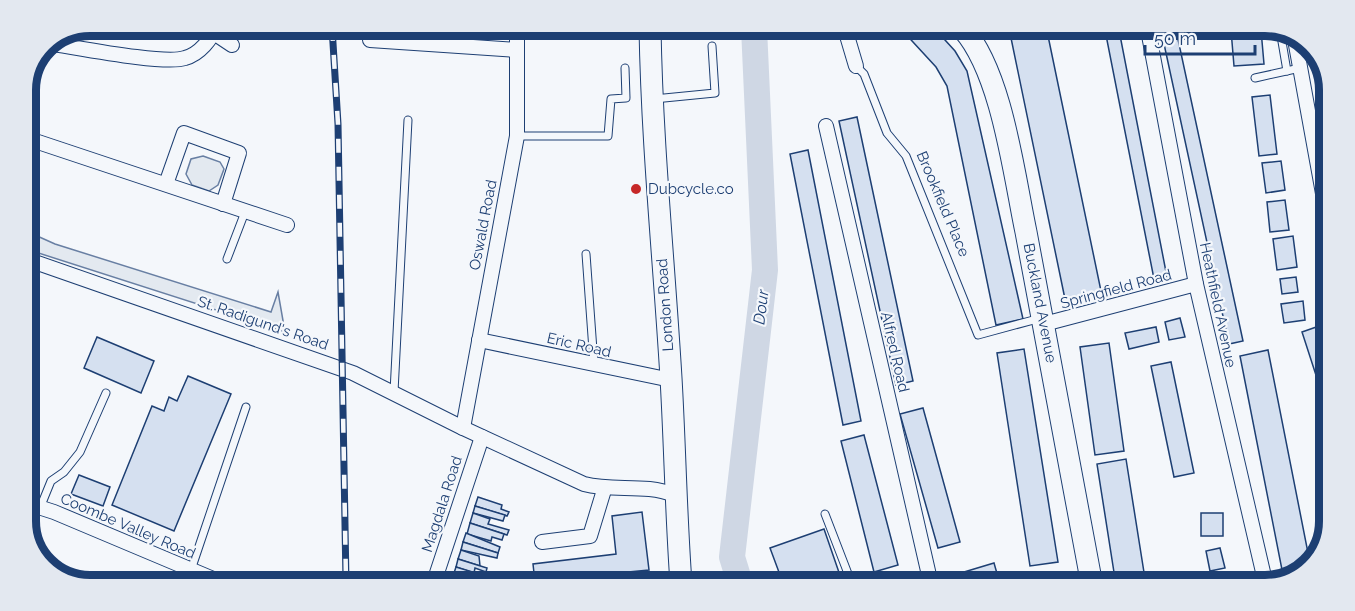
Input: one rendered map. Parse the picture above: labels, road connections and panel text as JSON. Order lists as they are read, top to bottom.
{
  "streets": {
    "main road": ["Buckland Avenue", "London Road"],
    "street": [
      "Brookfield Place",
      "Oswald Road",
      "Springfield Road",
      "Heathfield Avenue",
      "St. Radigund's Road",
      "Eric Road",
      "Alfred Road",
      "Magdala Road",
      "Coombe Valley Road"
    ]
  },
  "crossings": [
    ["Brookfield Place", "Springfield Road"],
    ["Brookfield Place", "Buckland Avenue"],
    ["Oswald Road", "St. Radigund's Road"],
    ["Oswald Road", "Eric Road"],
    ["Springfield Road", "Buckland Avenue"],
    ["Springfield Road", "Heathfield Avenue"],
    ["London Road", "St. Radigund's Road"],
    ["London Road", "Eric Road"],
    ["St. Radigund's Road", "Magdala Road"]
  ],
  "water": ["Dour"],
  "places": ["Dubcycle.co"],
  "scale_bar": "50 m"
}
